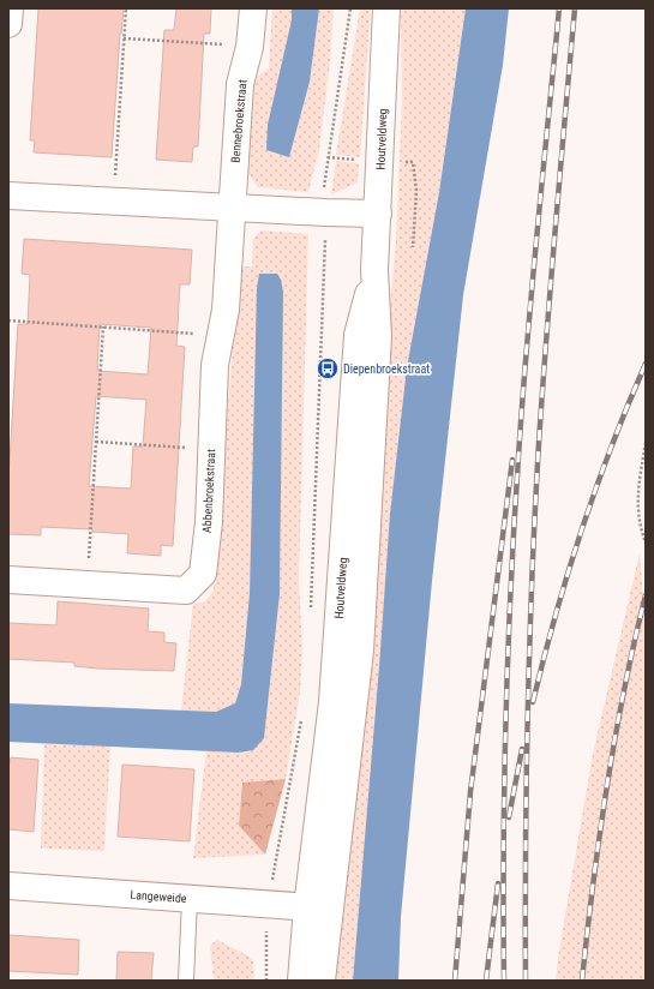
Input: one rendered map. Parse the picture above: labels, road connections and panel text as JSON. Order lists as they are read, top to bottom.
{
  "streets": {
    "street": [
      "Bennebroekstraat",
      "Houtveldweg",
      "Abbenbroekstraat",
      "Langeweide"
    ]
  },
  "crossings": [
    ["Bennebroekstraat", "Abbenbroekstraat"],
    ["Houtveldweg", "Langeweide"]
  ],
  "places": {
    "bus stop": ["Diepenbroekstraat"]
  }
}
